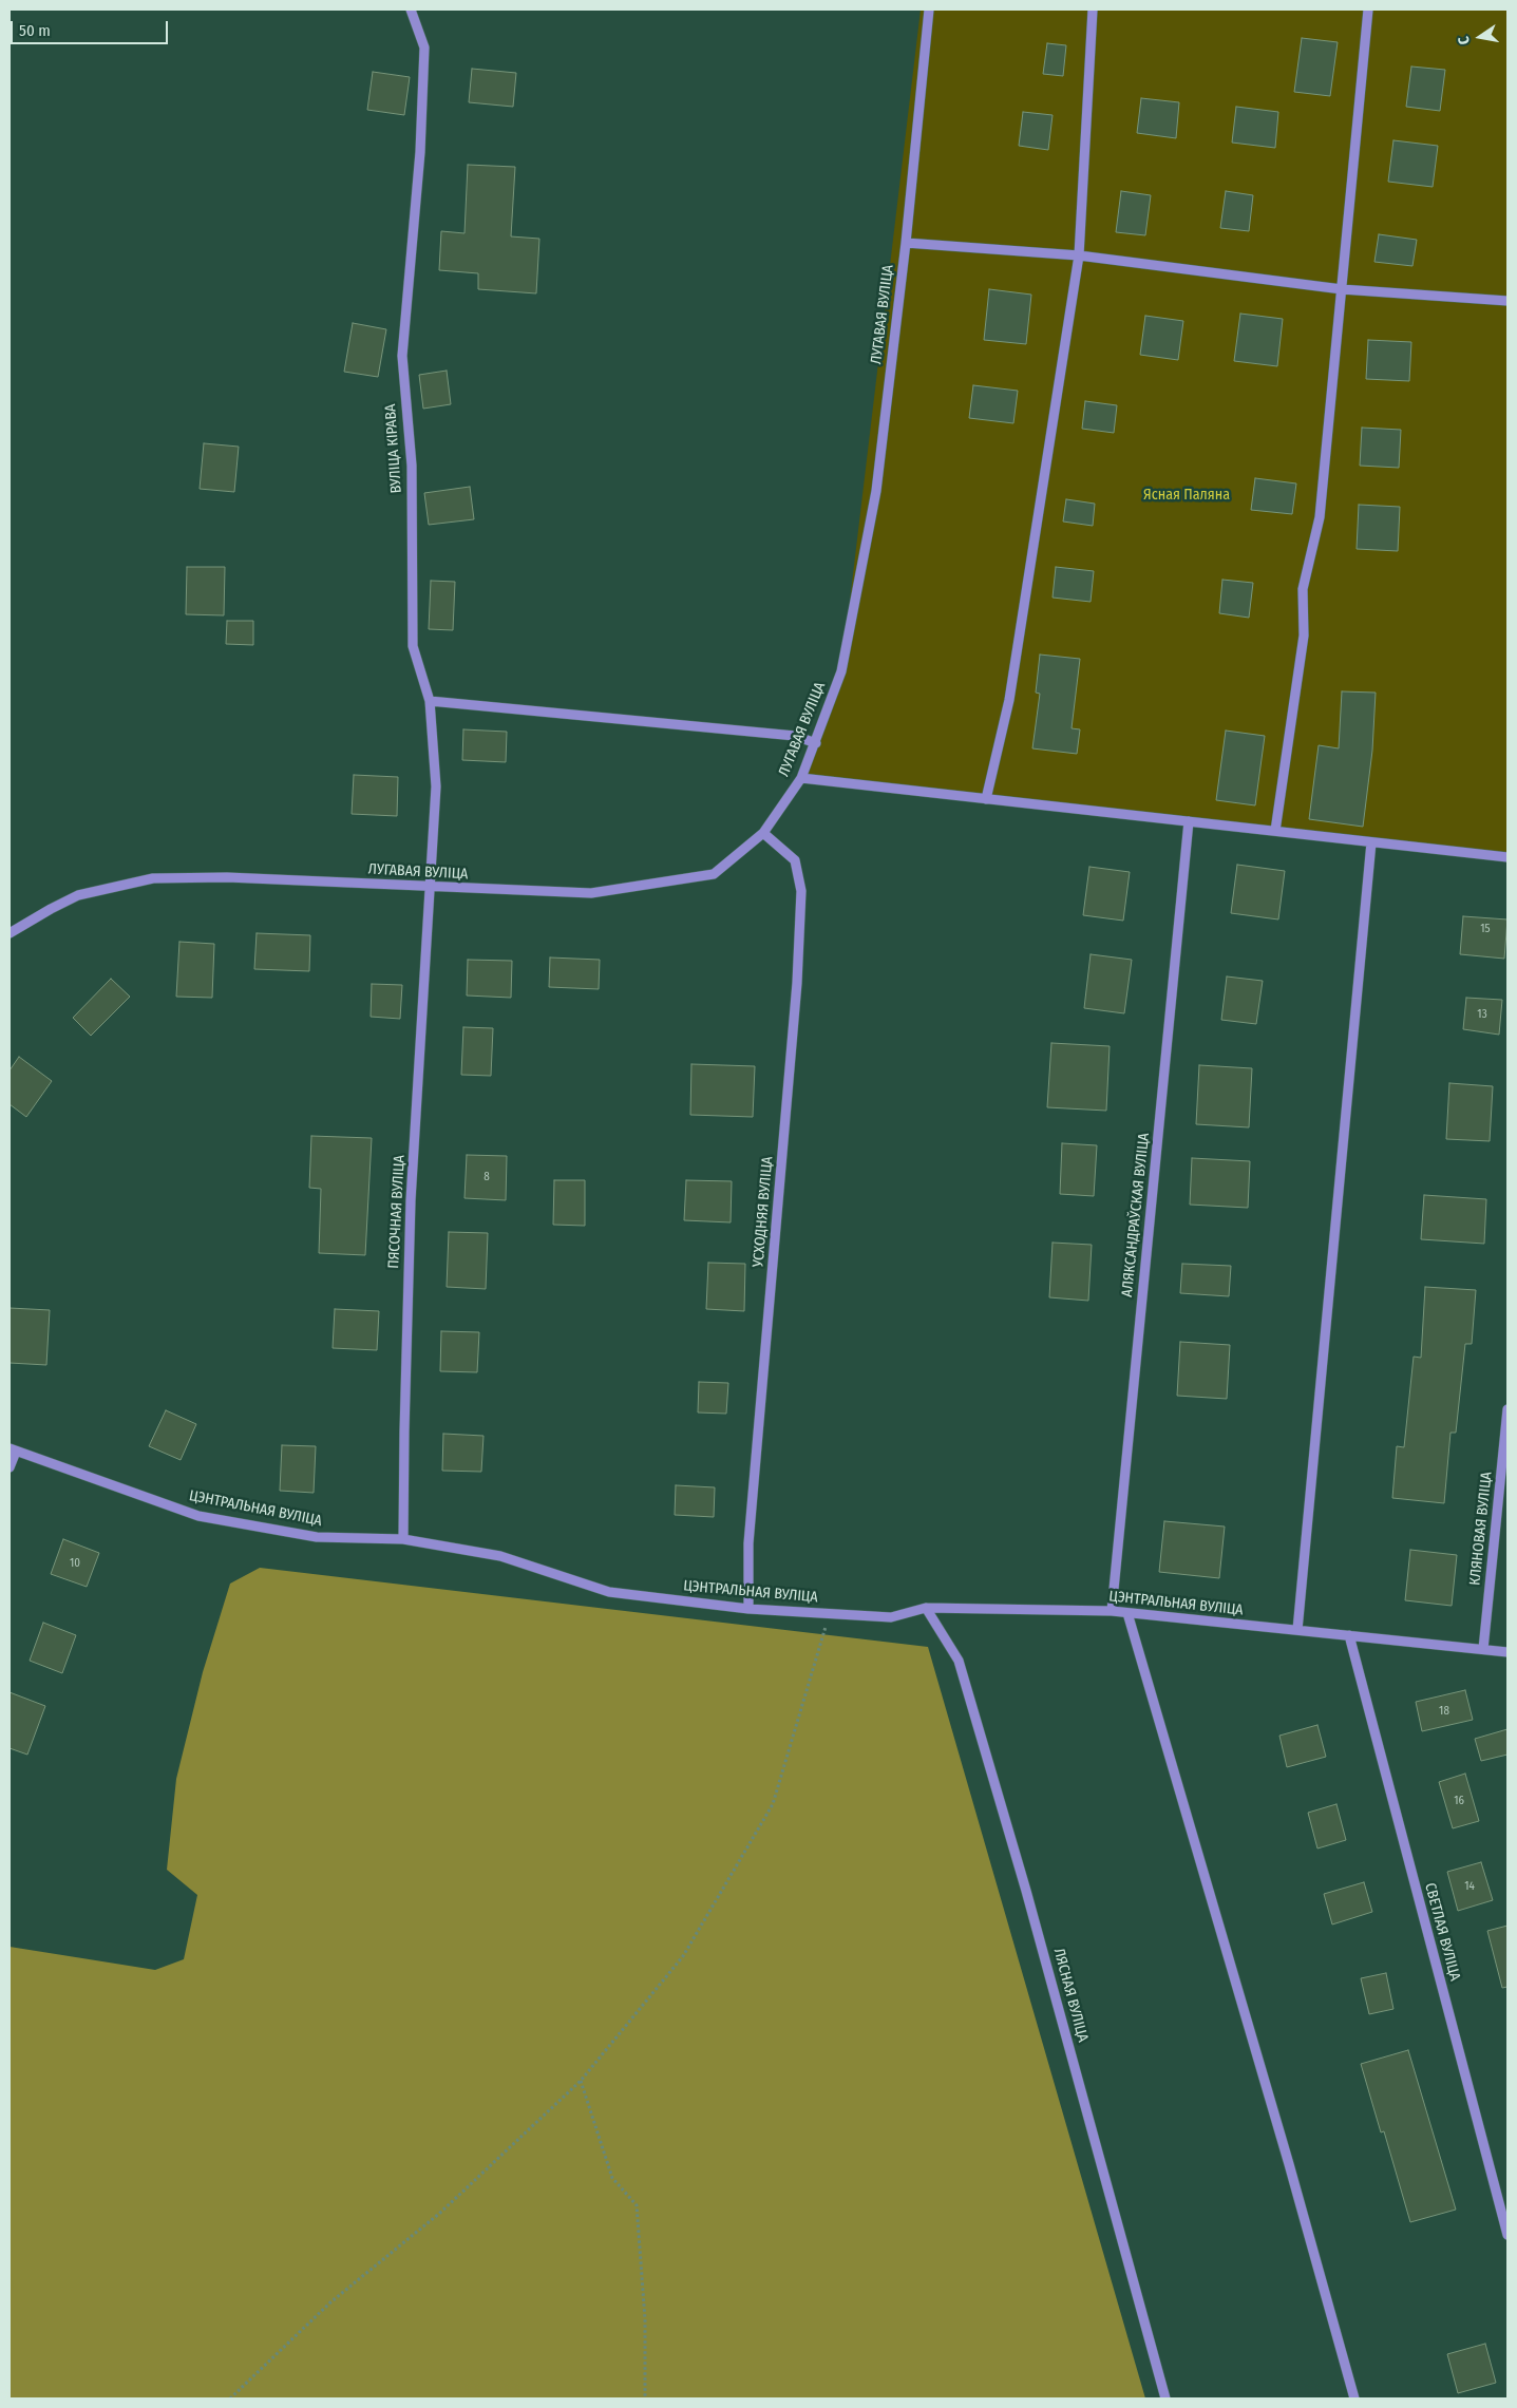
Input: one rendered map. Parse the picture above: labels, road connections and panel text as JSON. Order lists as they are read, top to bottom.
{
  "streets": {
    "street": [
      "ЛУГАВАЯ ВУЛІЦА",
      "ВУЛІЦА КІРАВА",
      "ПЯСОЧНАЯ ВУЛІЦА",
      "УСХОДНЯЯ ВУЛІЦА",
      "АЛЯКСАНДРАЎСКАЯ ВУЛІЦА",
      "ЦЭНТРАЛЬНАЯ ВУЛІЦА",
      "КЛЯНОВАЯ ВУЛІЦА",
      "СВЕТЛАЯ ВУЛІЦА",
      "ЛЯСНАЯ ВУЛІЦА"
    ]
  },
  "crossings": [
    ["ЛУГАВАЯ ВУЛІЦА", "ВУЛІЦА КІРАВА"],
    ["ЛУГАВАЯ ВУЛІЦА", "ПЯСОЧНАЯ ВУЛІЦА"],
    ["ЛУГАВАЯ ВУЛІЦА", "УСХОДНЯЯ ВУЛІЦА"],
    ["ВУЛІЦА КІРАВА", "ПЯСОЧНАЯ ВУЛІЦА"],
    ["ПЯСОЧНАЯ ВУЛІЦА", "ЦЭНТРАЛЬНАЯ ВУЛІЦА"],
    ["УСХОДНЯЯ ВУЛІЦА", "ЦЭНТРАЛЬНАЯ ВУЛІЦА"],
    ["АЛЯКСАНДРАЎСКАЯ ВУЛІЦА", "ЦЭНТРАЛЬНАЯ ВУЛІЦА"],
    ["ЦЭНТРАЛЬНАЯ ВУЛІЦА", "КЛЯНОВАЯ ВУЛІЦА"],
    ["ЦЭНТРАЛЬНАЯ ВУЛІЦА", "СВЕТЛАЯ ВУЛІЦА"],
    ["ЦЭНТРАЛЬНАЯ ВУЛІЦА", "ЛЯСНАЯ ВУЛІЦА"]
  ],
  "parks": ["Ясная Паляна"],
  "house_numbers": [
    "15",
    "13",
    "8",
    "10",
    "18",
    "16",
    "14"
  ],
  "scale_bar": "50 m",
  "north": "left"
}
